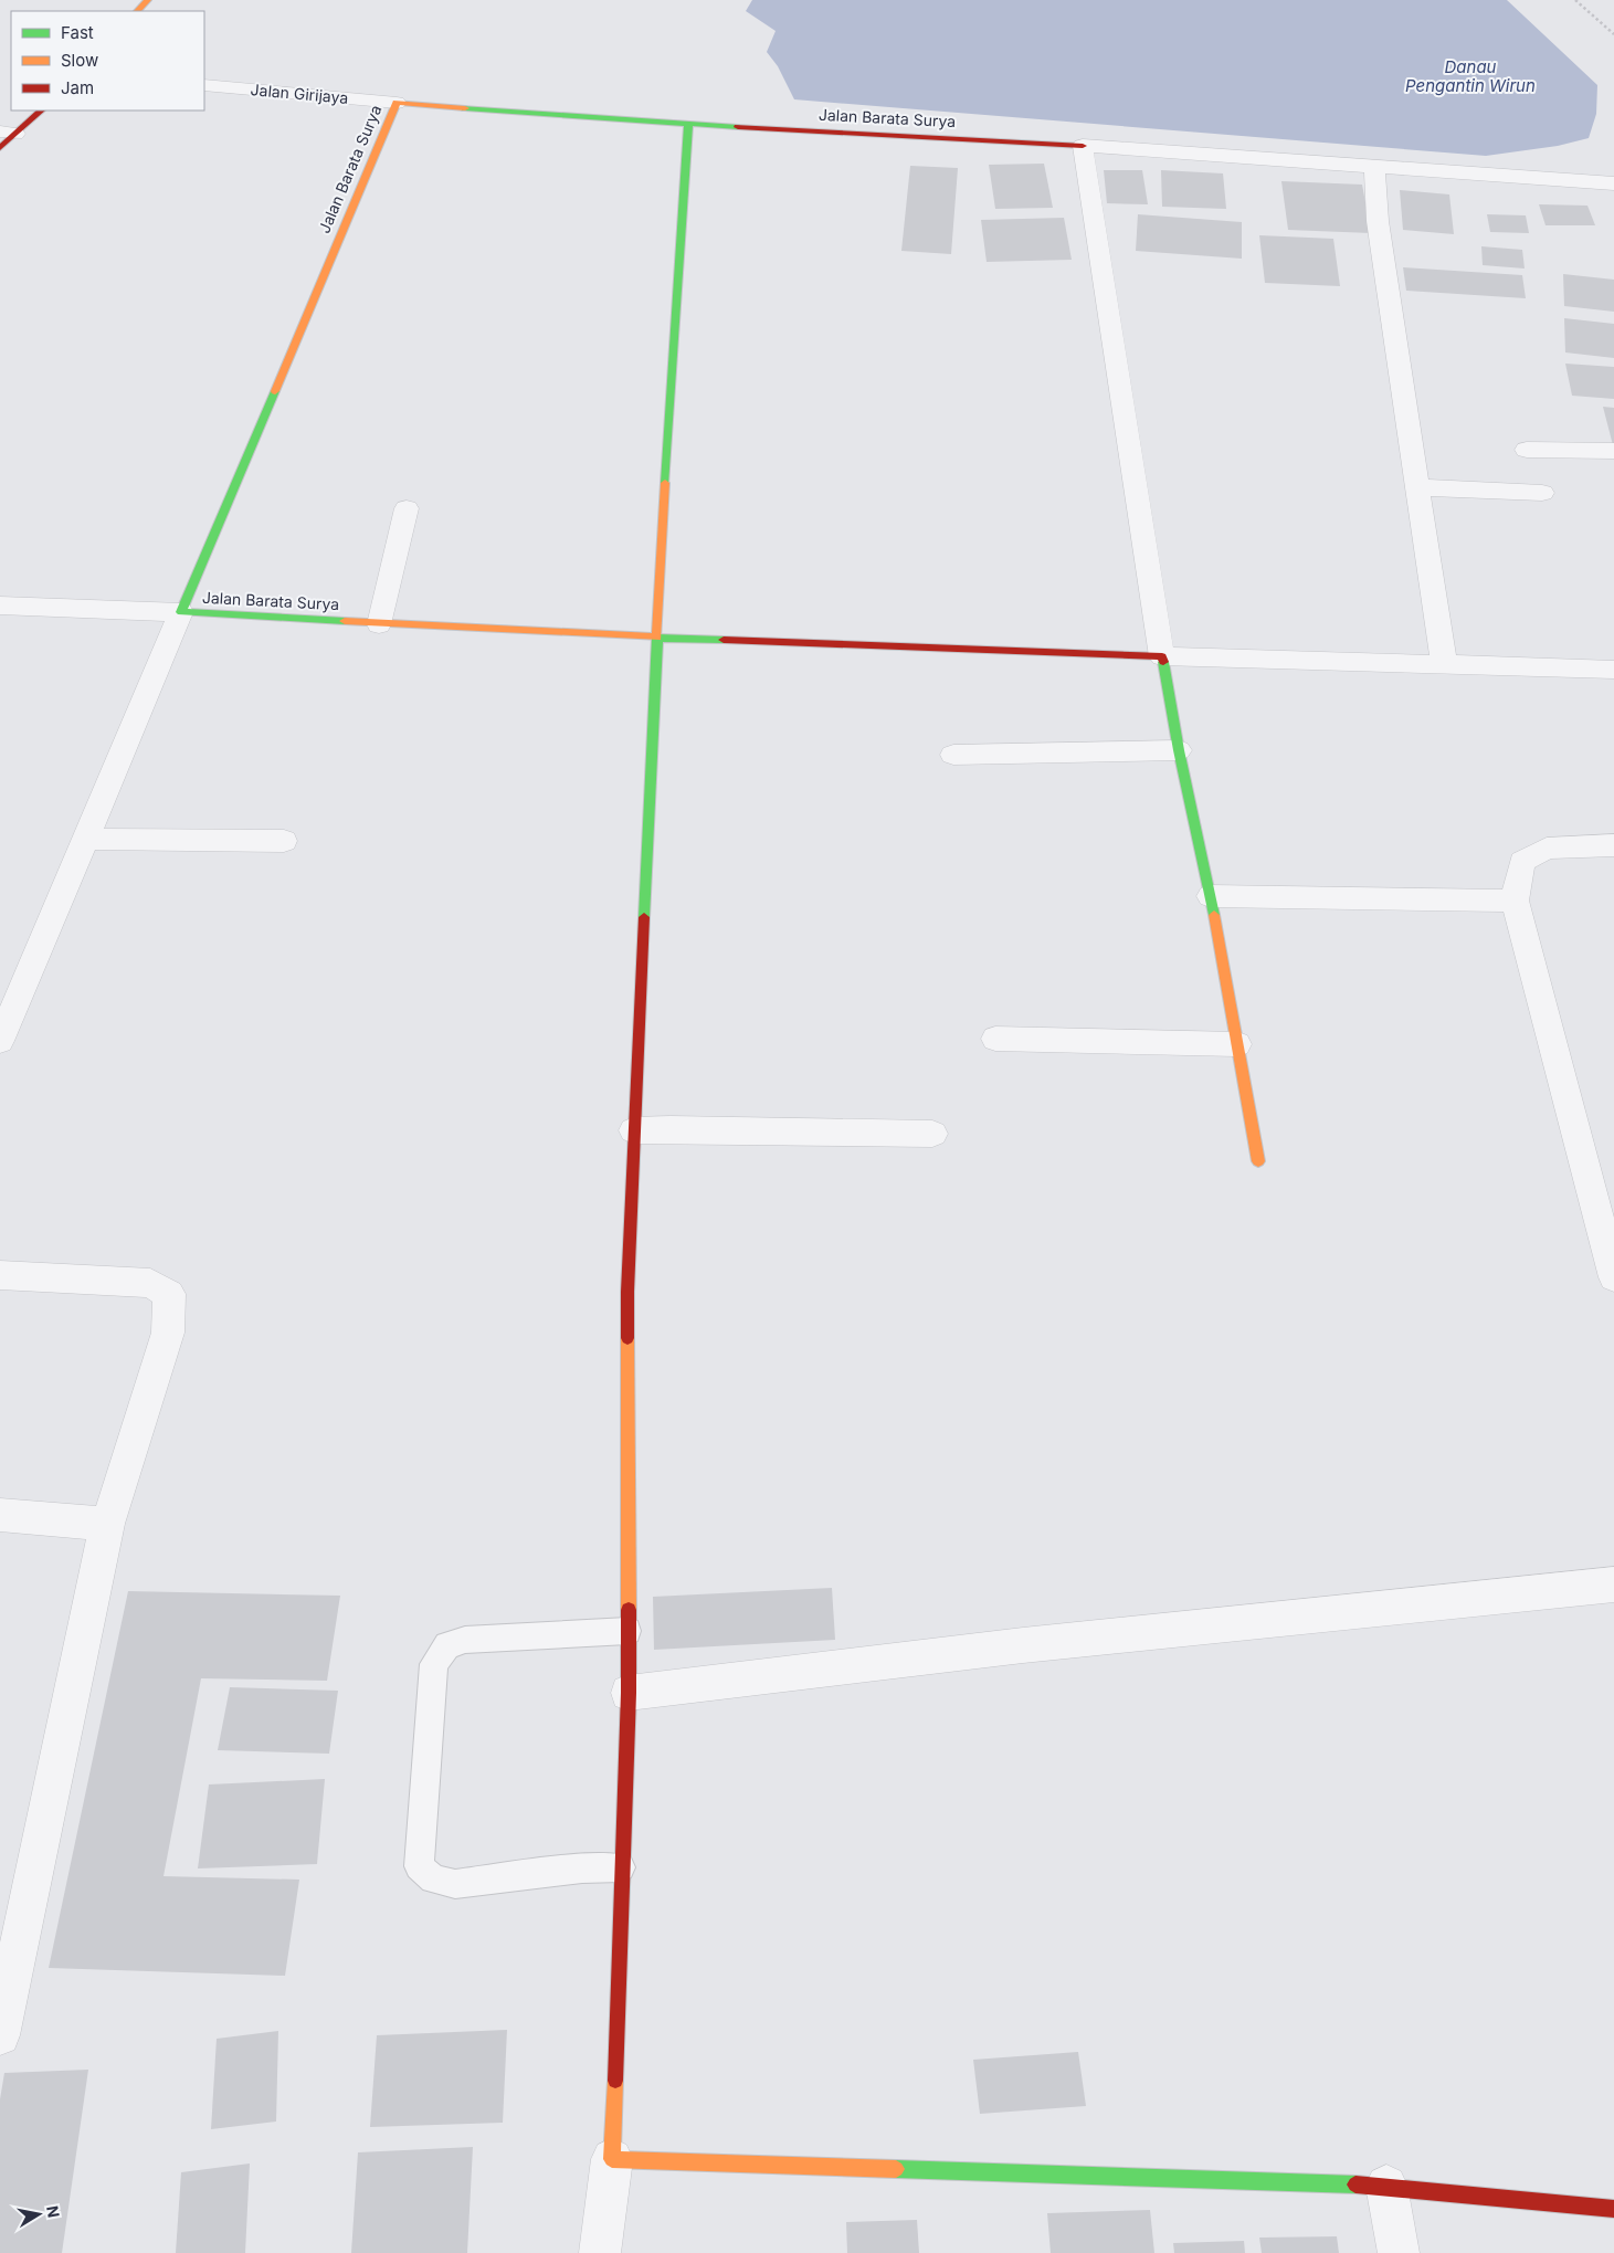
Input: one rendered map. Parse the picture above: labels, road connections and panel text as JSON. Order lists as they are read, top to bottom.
{
  "streets": {
    "street": ["Jalan Girijaya", "Jalan Barata Surya"]
  },
  "crossings": [
    ["Jalan Girijaya", "Jalan Barata Surya"]
  ],
  "water": ["Danau Pengantin Wirun"],
  "legend": ["Fast", "Slow", "Jam"],
  "north": "right"
}
